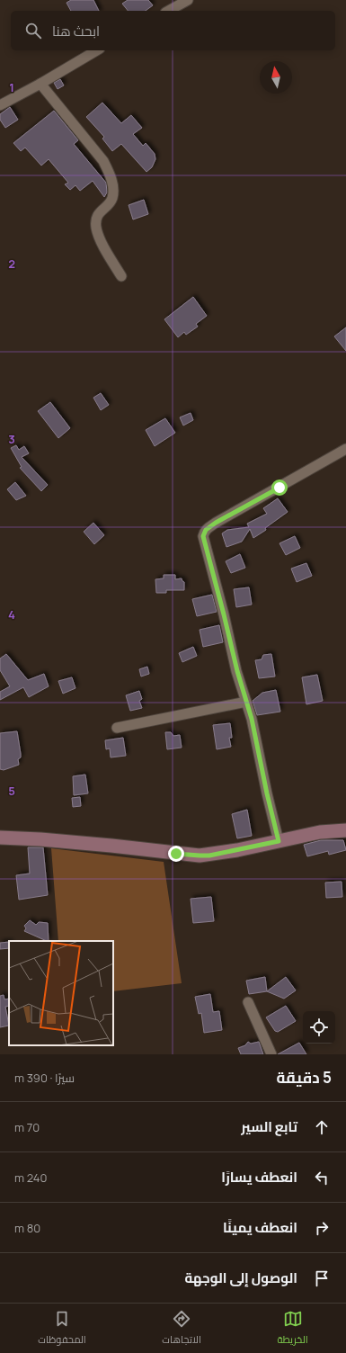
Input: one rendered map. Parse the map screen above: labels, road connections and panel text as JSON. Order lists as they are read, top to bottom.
{
  "north": "top",
  "page": {
    "search": "ابحث هنا",
    "heading": ["5 دقيقة", "سيرًا · 390 m"],
    "list": [
      ["تابع السير", "70 m"],
      ["انعطف يسارًا", "240 m"],
      ["انعطف يمينًا", "80 m"],
      "الوصول إلى الوجهة"
    ],
    "nav": ["الخريطة", "الاتجاهات", "المحفوظات"]
  },
  "grid": {
    "rows": [
      "1",
      "2",
      "3",
      "4",
      "5"
    ]
  }
}
